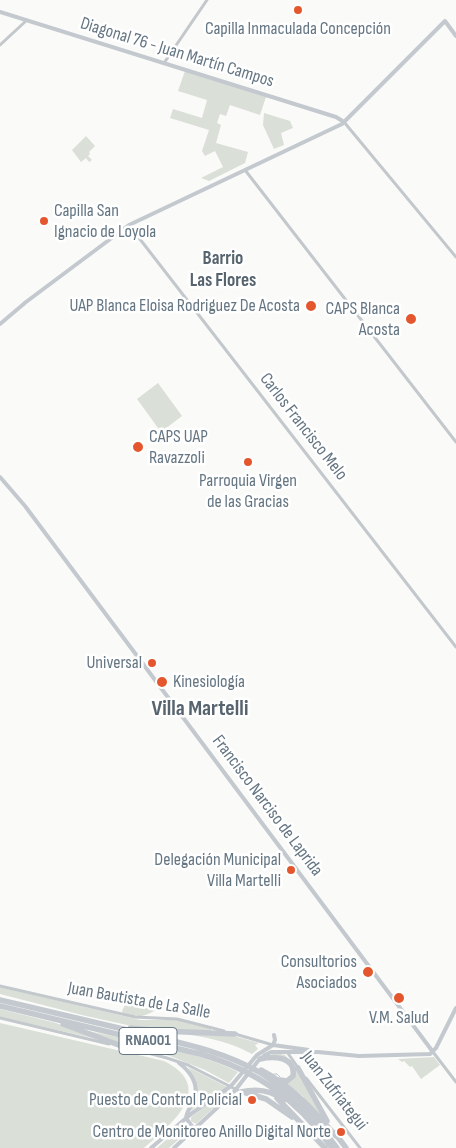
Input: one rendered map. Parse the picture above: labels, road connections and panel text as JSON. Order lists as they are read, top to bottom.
{
  "streets": {
    "highway": ["RNA001"],
    "main road": ["Diagonal 76 - Juan Martín Campos", "Francisco Narciso de Laprida", "Juan Bautista de La Salle"],
    "street": ["Carlos Francisco Melo", "Juan Zufriategui"]
  },
  "crossings": [
    ["Juan Bautista de La Salle", "Juan Zufriategui"]
  ],
  "districts": ["Barrio Las Flores", "Villa Martelli"],
  "places": [
    "Capilla Inmaculada Concepción",
    "Capilla San Ignacio de Loyola",
    "UAP Blanca Eloisa Rodriguez De Acosta",
    "CAPS Blanca Acosta",
    "CAPS UAP Ravazzoli",
    "Parroquia Virgen de las Gracias",
    "Universal",
    "Kinesiología",
    "Delegación Municipal Villa Martelli",
    "Consultorios Asociados",
    "V.M. Salud",
    "Puesto de Control Policial",
    "Centro de Monitoreo Anillo Digital Norte"
  ]
}
